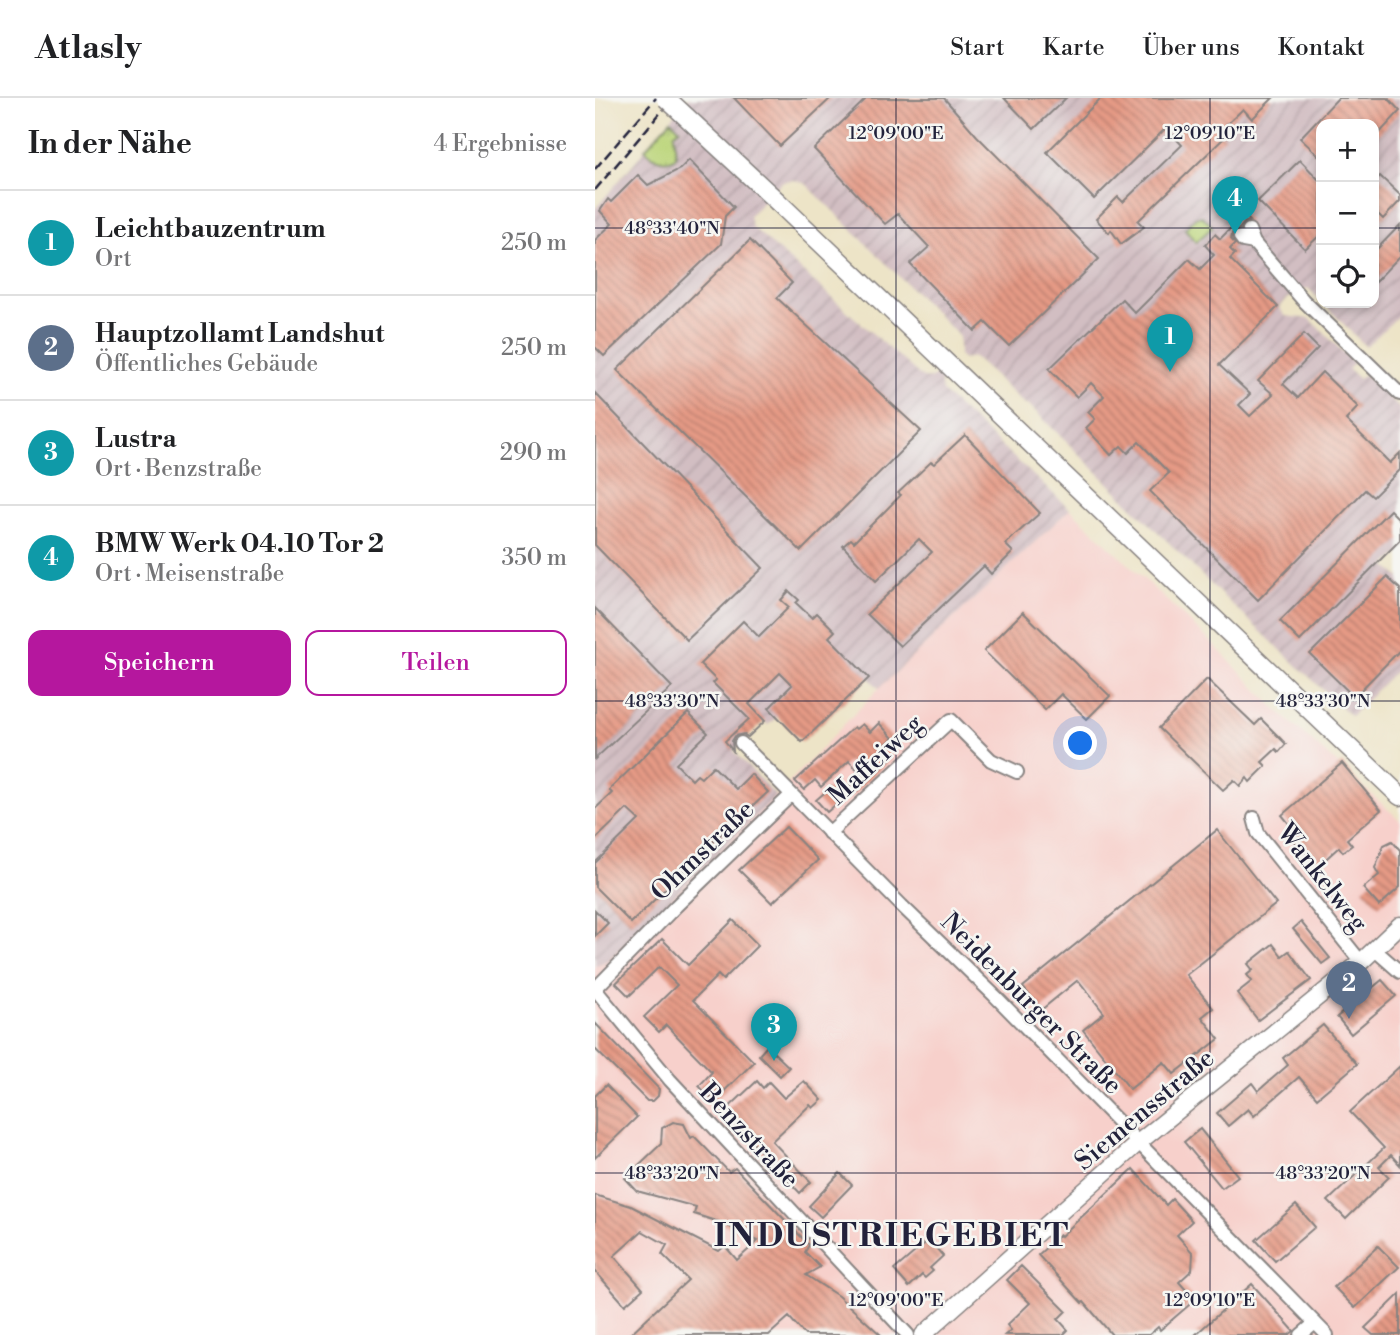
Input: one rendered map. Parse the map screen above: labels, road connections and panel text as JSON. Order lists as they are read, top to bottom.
{
  "streets": {
    "main road": ["Siemensstraße"],
    "street": [
      "Maffeiweg",
      "Ohmstraße",
      "Wankelweg",
      "Neidenburger Straße",
      "Benzstraße"
    ]
  },
  "crossings": [
    ["Maffeiweg", "Neidenburger Straße"],
    ["Ohmstraße", "Neidenburger Straße"],
    ["Ohmstraße", "Benzstraße"],
    ["Wankelweg", "Siemensstraße"],
    ["Neidenburger Straße", "Siemensstraße"]
  ],
  "districts": ["INDUSTRIEGEBIET"],
  "page": {
    "header": "Atlasly",
    "nav": [
      "Start",
      "Karte",
      "Über uns",
      "Kontakt"
    ],
    "heading": ["In der Nähe", "4 Ergebnisse"],
    "map_buttons": ["+", "−"],
    "pins": [
      "4",
      "1",
      "2",
      "3"
    ],
    "list": [
      {
        "mark": "1",
        "name": "Leichtbauzentrum",
        "note": "Ort",
        "value": "250 m"
      },
      {
        "mark": "2",
        "name": "Hauptzollamt Landshut",
        "note": "Öffentliches Gebäude",
        "value": "250 m"
      },
      {
        "mark": "3",
        "name": "Lustra",
        "note": "Ort · Benzstraße",
        "value": "290 m"
      },
      {
        "mark": "4",
        "name": "BMW Werk 04.10 Tor 2",
        "note": "Ort · Meisenstraße",
        "value": "350 m"
      }
    ],
    "buttons": ["Speichern", "Teilen"]
  },
  "coordinates": [
    "12°09'00\"E",
    "12°09'10\"E",
    "48°33'40\"N",
    "48°33'30\"N",
    "48°33'20\"N"
  ]
}
